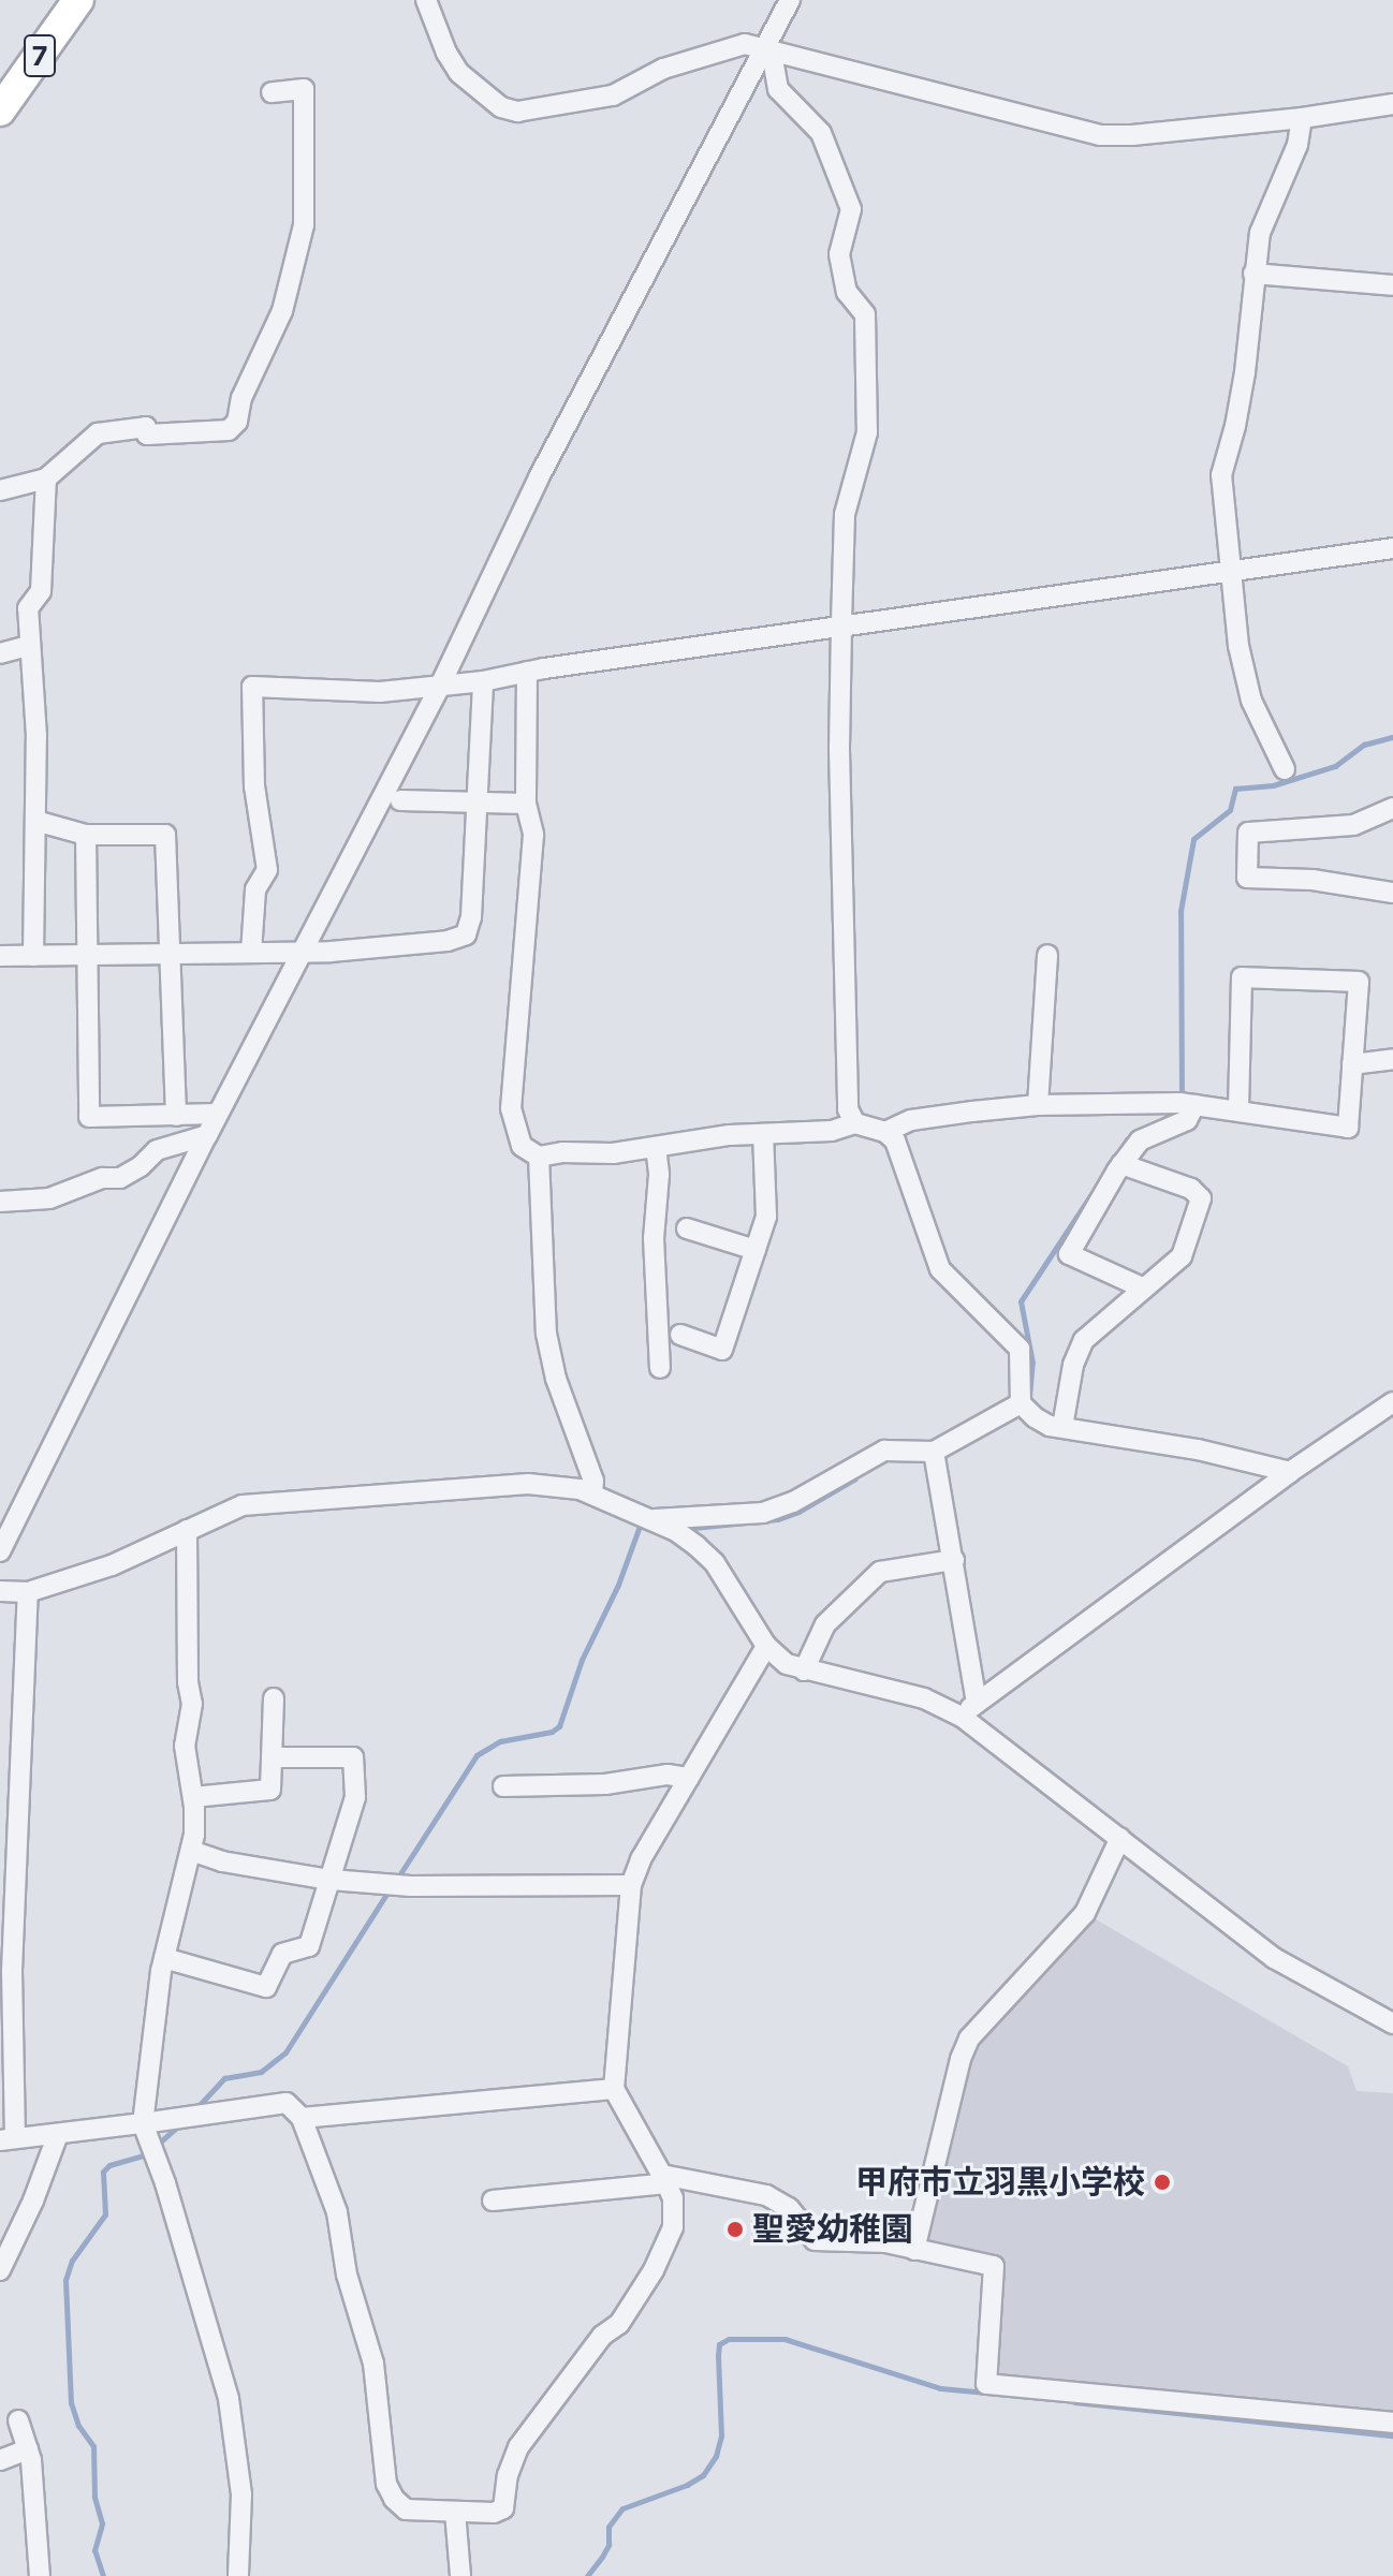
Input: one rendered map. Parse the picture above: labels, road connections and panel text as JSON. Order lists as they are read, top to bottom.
{
  "streets": {
    "main road": ["7"]
  },
  "places": ["甲府市立羽黒小学校", "聖愛幼稚園"]
}
